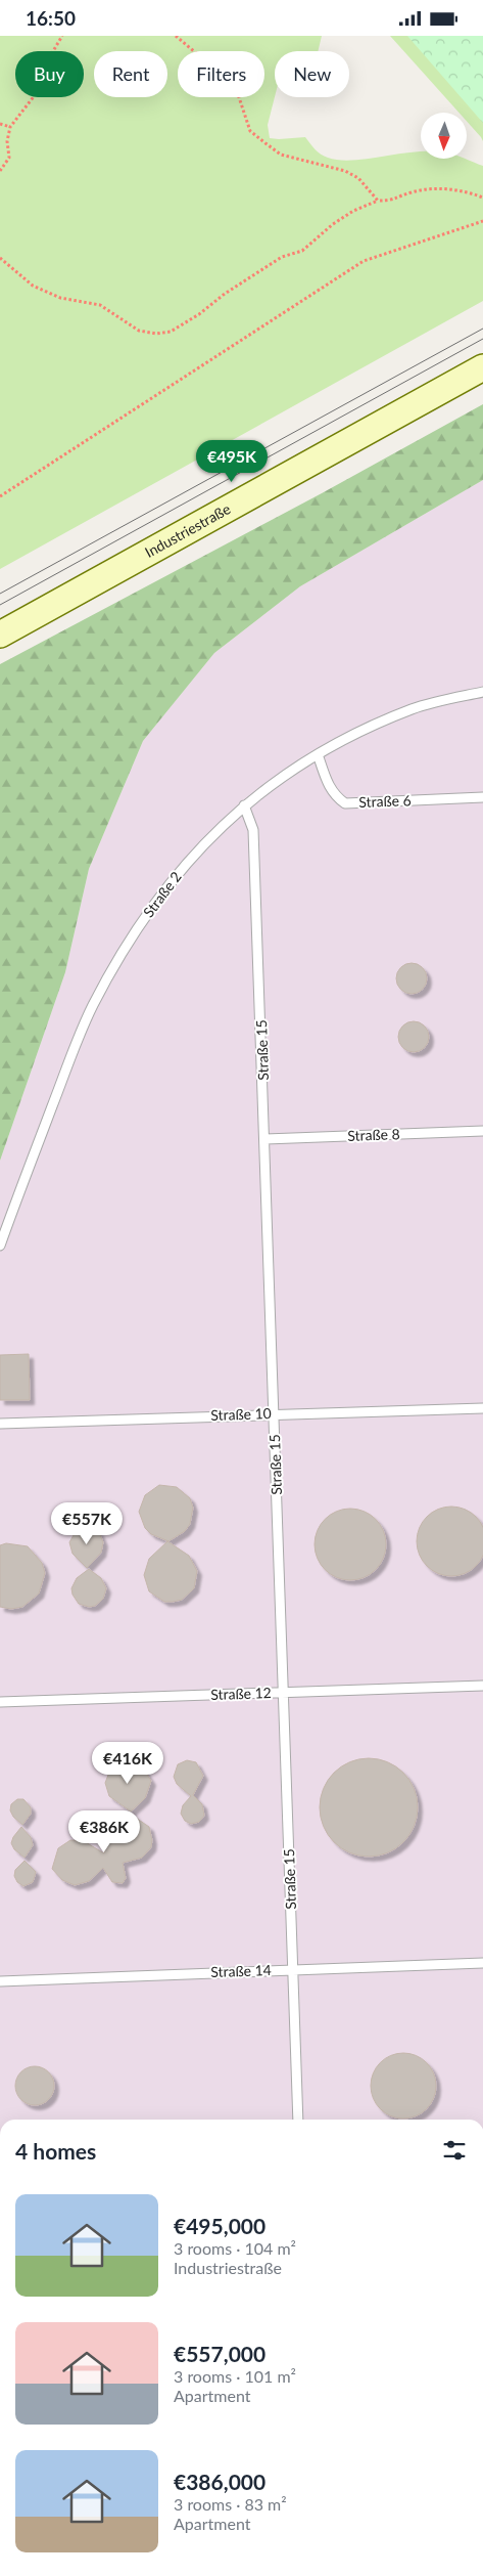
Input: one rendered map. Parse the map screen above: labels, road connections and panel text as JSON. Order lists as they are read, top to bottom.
{
  "streets": {
    "main road": ["Industriestraße"],
    "lane": [
      "Straße 6",
      "Straße 2",
      "Straße 15",
      "Straße 8",
      "Straße 10",
      "Straße 12",
      "Straße 14"
    ]
  },
  "crossings": [
    ["Straße 6", "Straße 2"],
    ["Straße 2", "Straße 15"],
    ["Straße 15", "Straße 8"],
    ["Straße 15", "Straße 10"],
    ["Straße 15", "Straße 12"],
    ["Straße 15", "Straße 14"]
  ],
  "north": "bottom",
  "page": {
    "status": "16:50",
    "chip": [
      "Buy",
      "Rent",
      "Filters",
      "New"
    ],
    "price": [
      "€495K",
      "€557K",
      "€416K",
      "€386K"
    ],
    "heading": "4 homes",
    "list": [
      {
        "name": "€495,000",
        "note": "3 rooms · 104 m² · Industriestraße"
      },
      {
        "name": "€557,000",
        "note": "3 rooms · 101 m² · Apartment"
      },
      {
        "name": "€386,000",
        "note": "3 rooms · 83 m² · Apartment"
      }
    ]
  }
}
